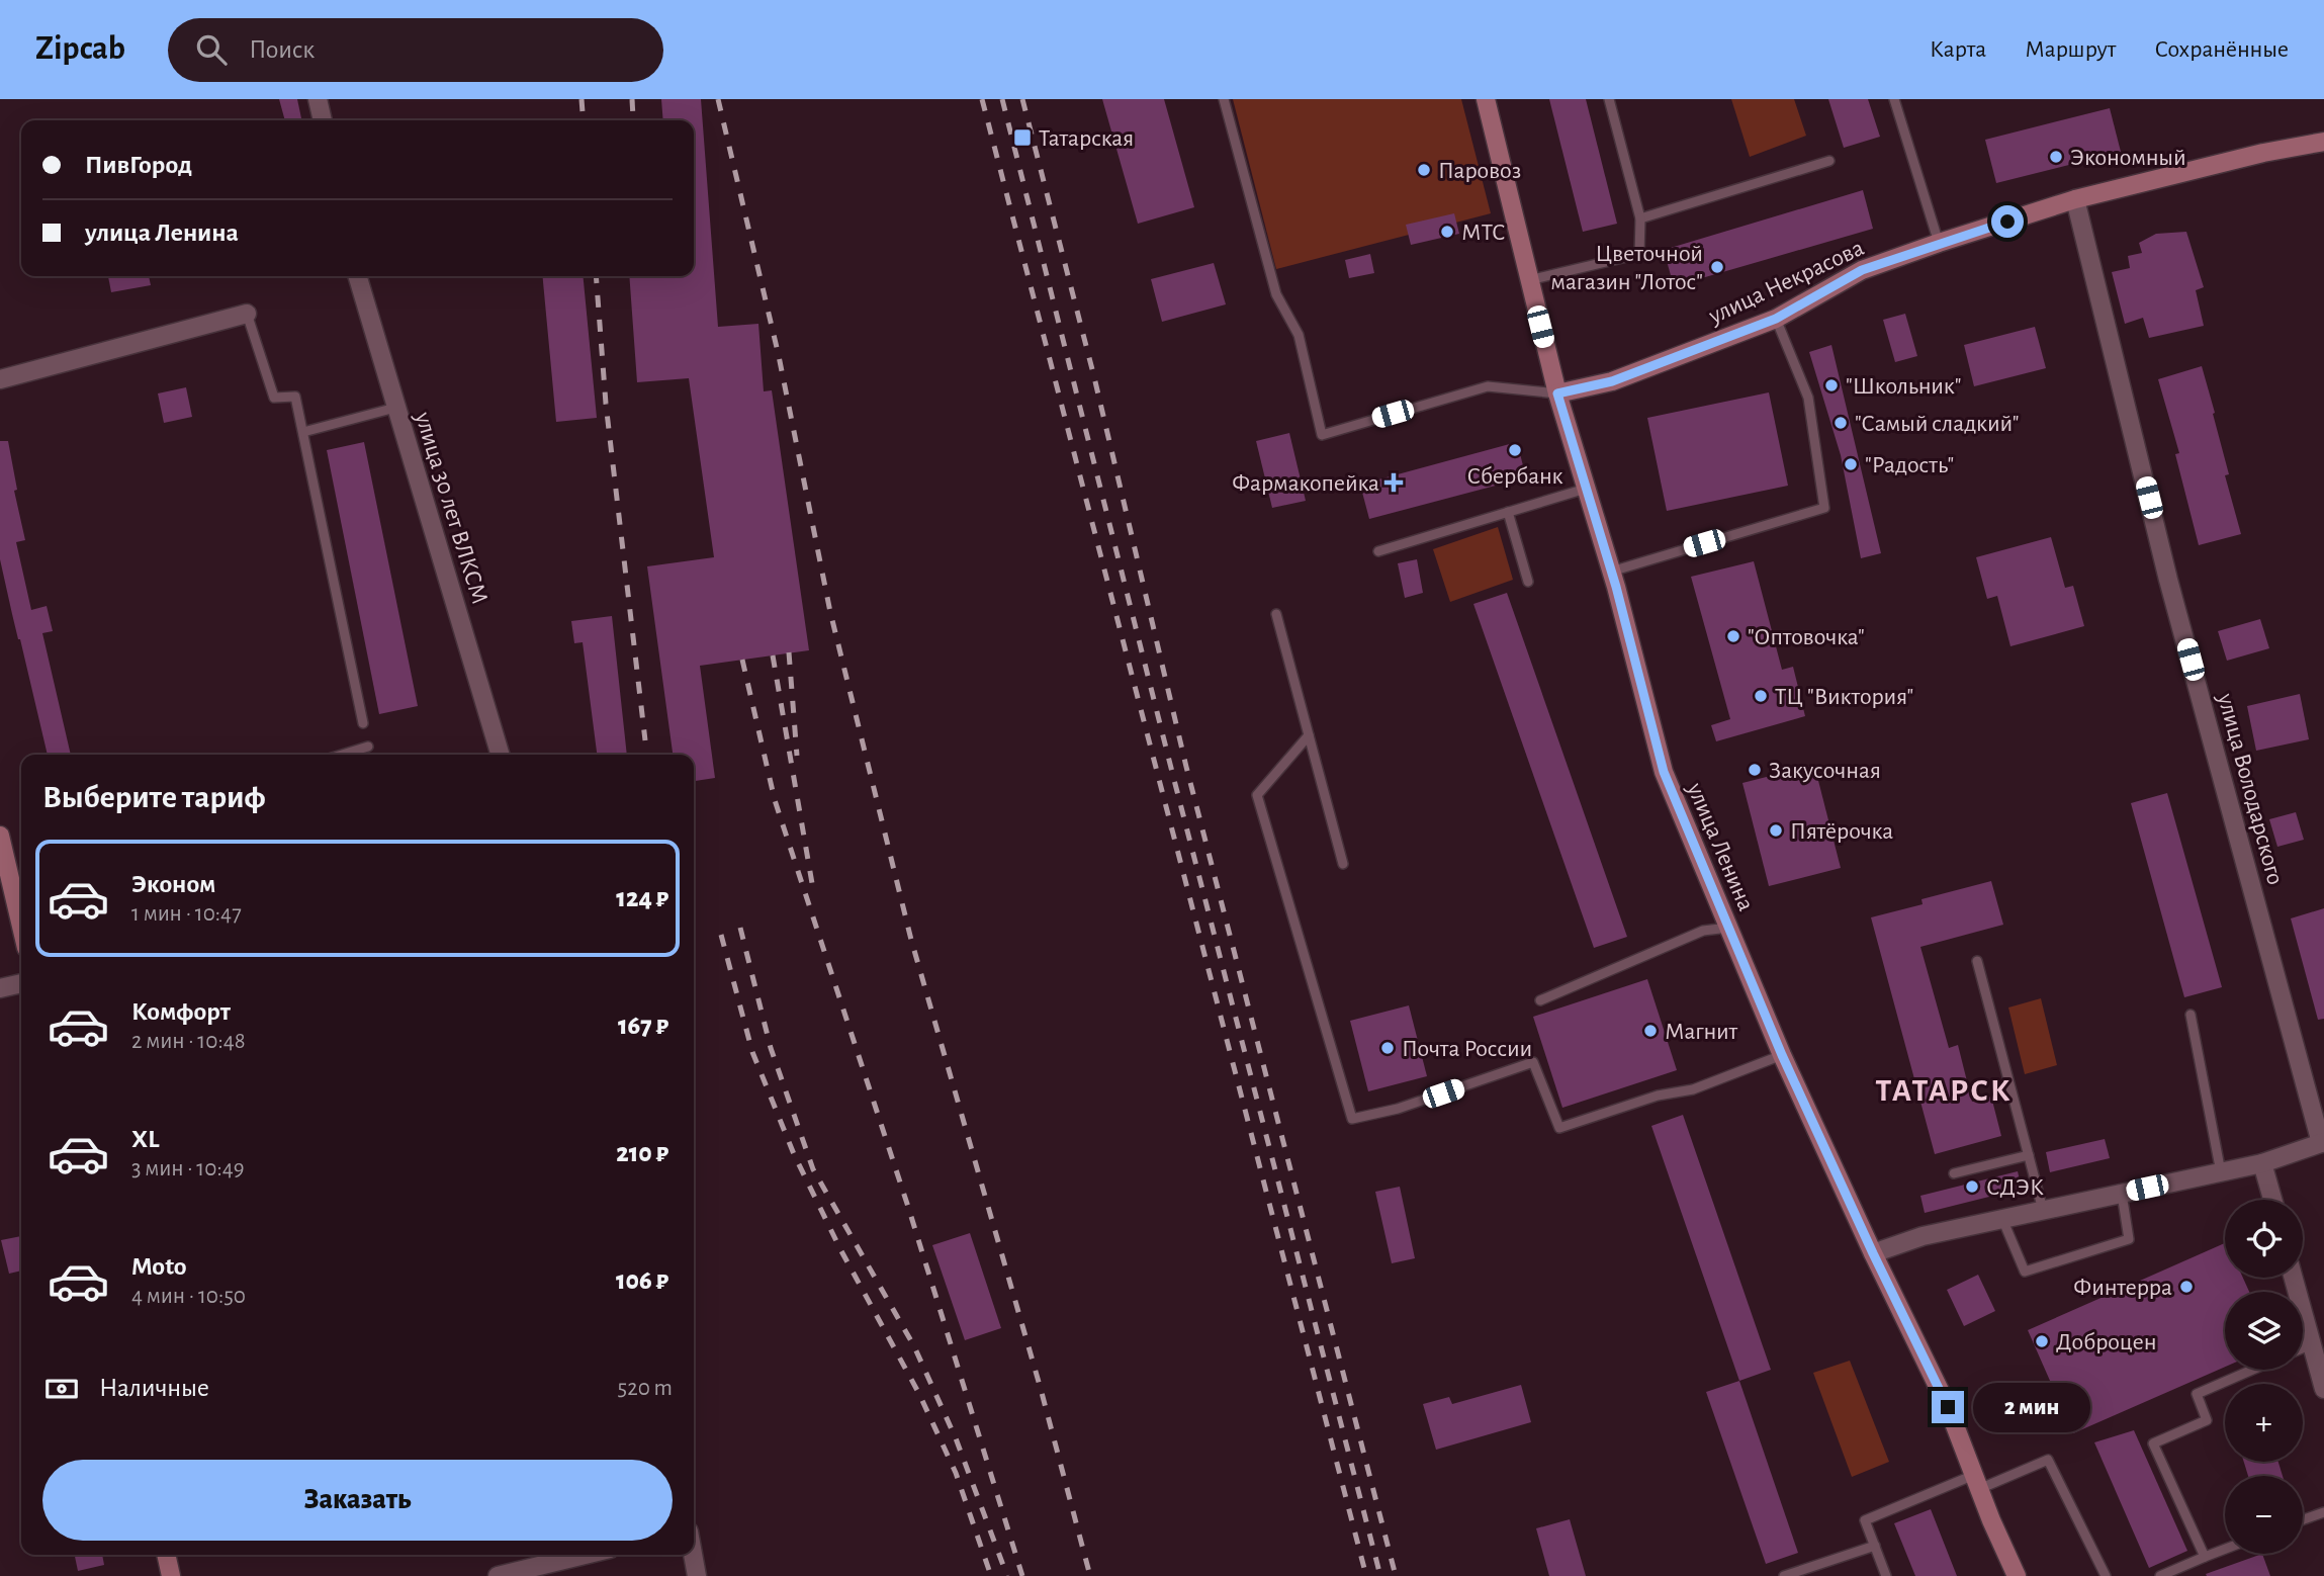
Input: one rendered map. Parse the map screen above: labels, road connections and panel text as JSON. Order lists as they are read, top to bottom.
{
  "streets": {
    "main road": ["улица Некрасова", "улица Ленина"],
    "street": ["улица 30 лет ВЛКСМ", "улица Володарского"]
  },
  "crossings": [
    ["улица Некрасова", "улица Володарского"],
    ["улица Некрасова", "улица Ленина"]
  ],
  "districts": ["ТАТАРСК"],
  "places": {
    "transit": ["Татарская"],
    "other": [
      "Экономный",
      "Паровоз",
      "МТС",
      "Цветочной магазин \"Лотос\"",
      "\"Школьник\"",
      "\"Самый сладкий\"",
      "Сбербанк",
      "\"Радость\"",
      "\"Оптовочка\"",
      "ТЦ \"Виктория\"",
      "Закусочная",
      "Пятёрочка",
      "Магнит",
      "Почта России",
      "СДЭК",
      "Финтерра",
      "Доброцен"
    ],
    "health": ["Фармакопейка"]
  },
  "page": {
    "header": "Zipcab",
    "search": "Поиск",
    "nav": ["Карта", "Маршрут", "Сохранённые"],
    "banner": ["ПивГород", "улица Ленина"],
    "heading": "Выберите тариф",
    "list": [
      {
        "name": "Эконом",
        "note": "1 мин · 10:47",
        "value": "124 ₽"
      },
      {
        "name": "Комфорт",
        "note": "2 мин · 10:48",
        "value": "167 ₽"
      },
      {
        "name": "XL",
        "note": "3 мин · 10:49",
        "value": "210 ₽"
      },
      {
        "name": "Moto",
        "note": "4 мин · 10:50",
        "value": "106 ₽"
      }
    ],
    "map_buttons": ["+", "−"],
    "pay": ["Наличные", "520 m"],
    "bubble": "2 мин",
    "buttons": "Заказать"
  }
}
